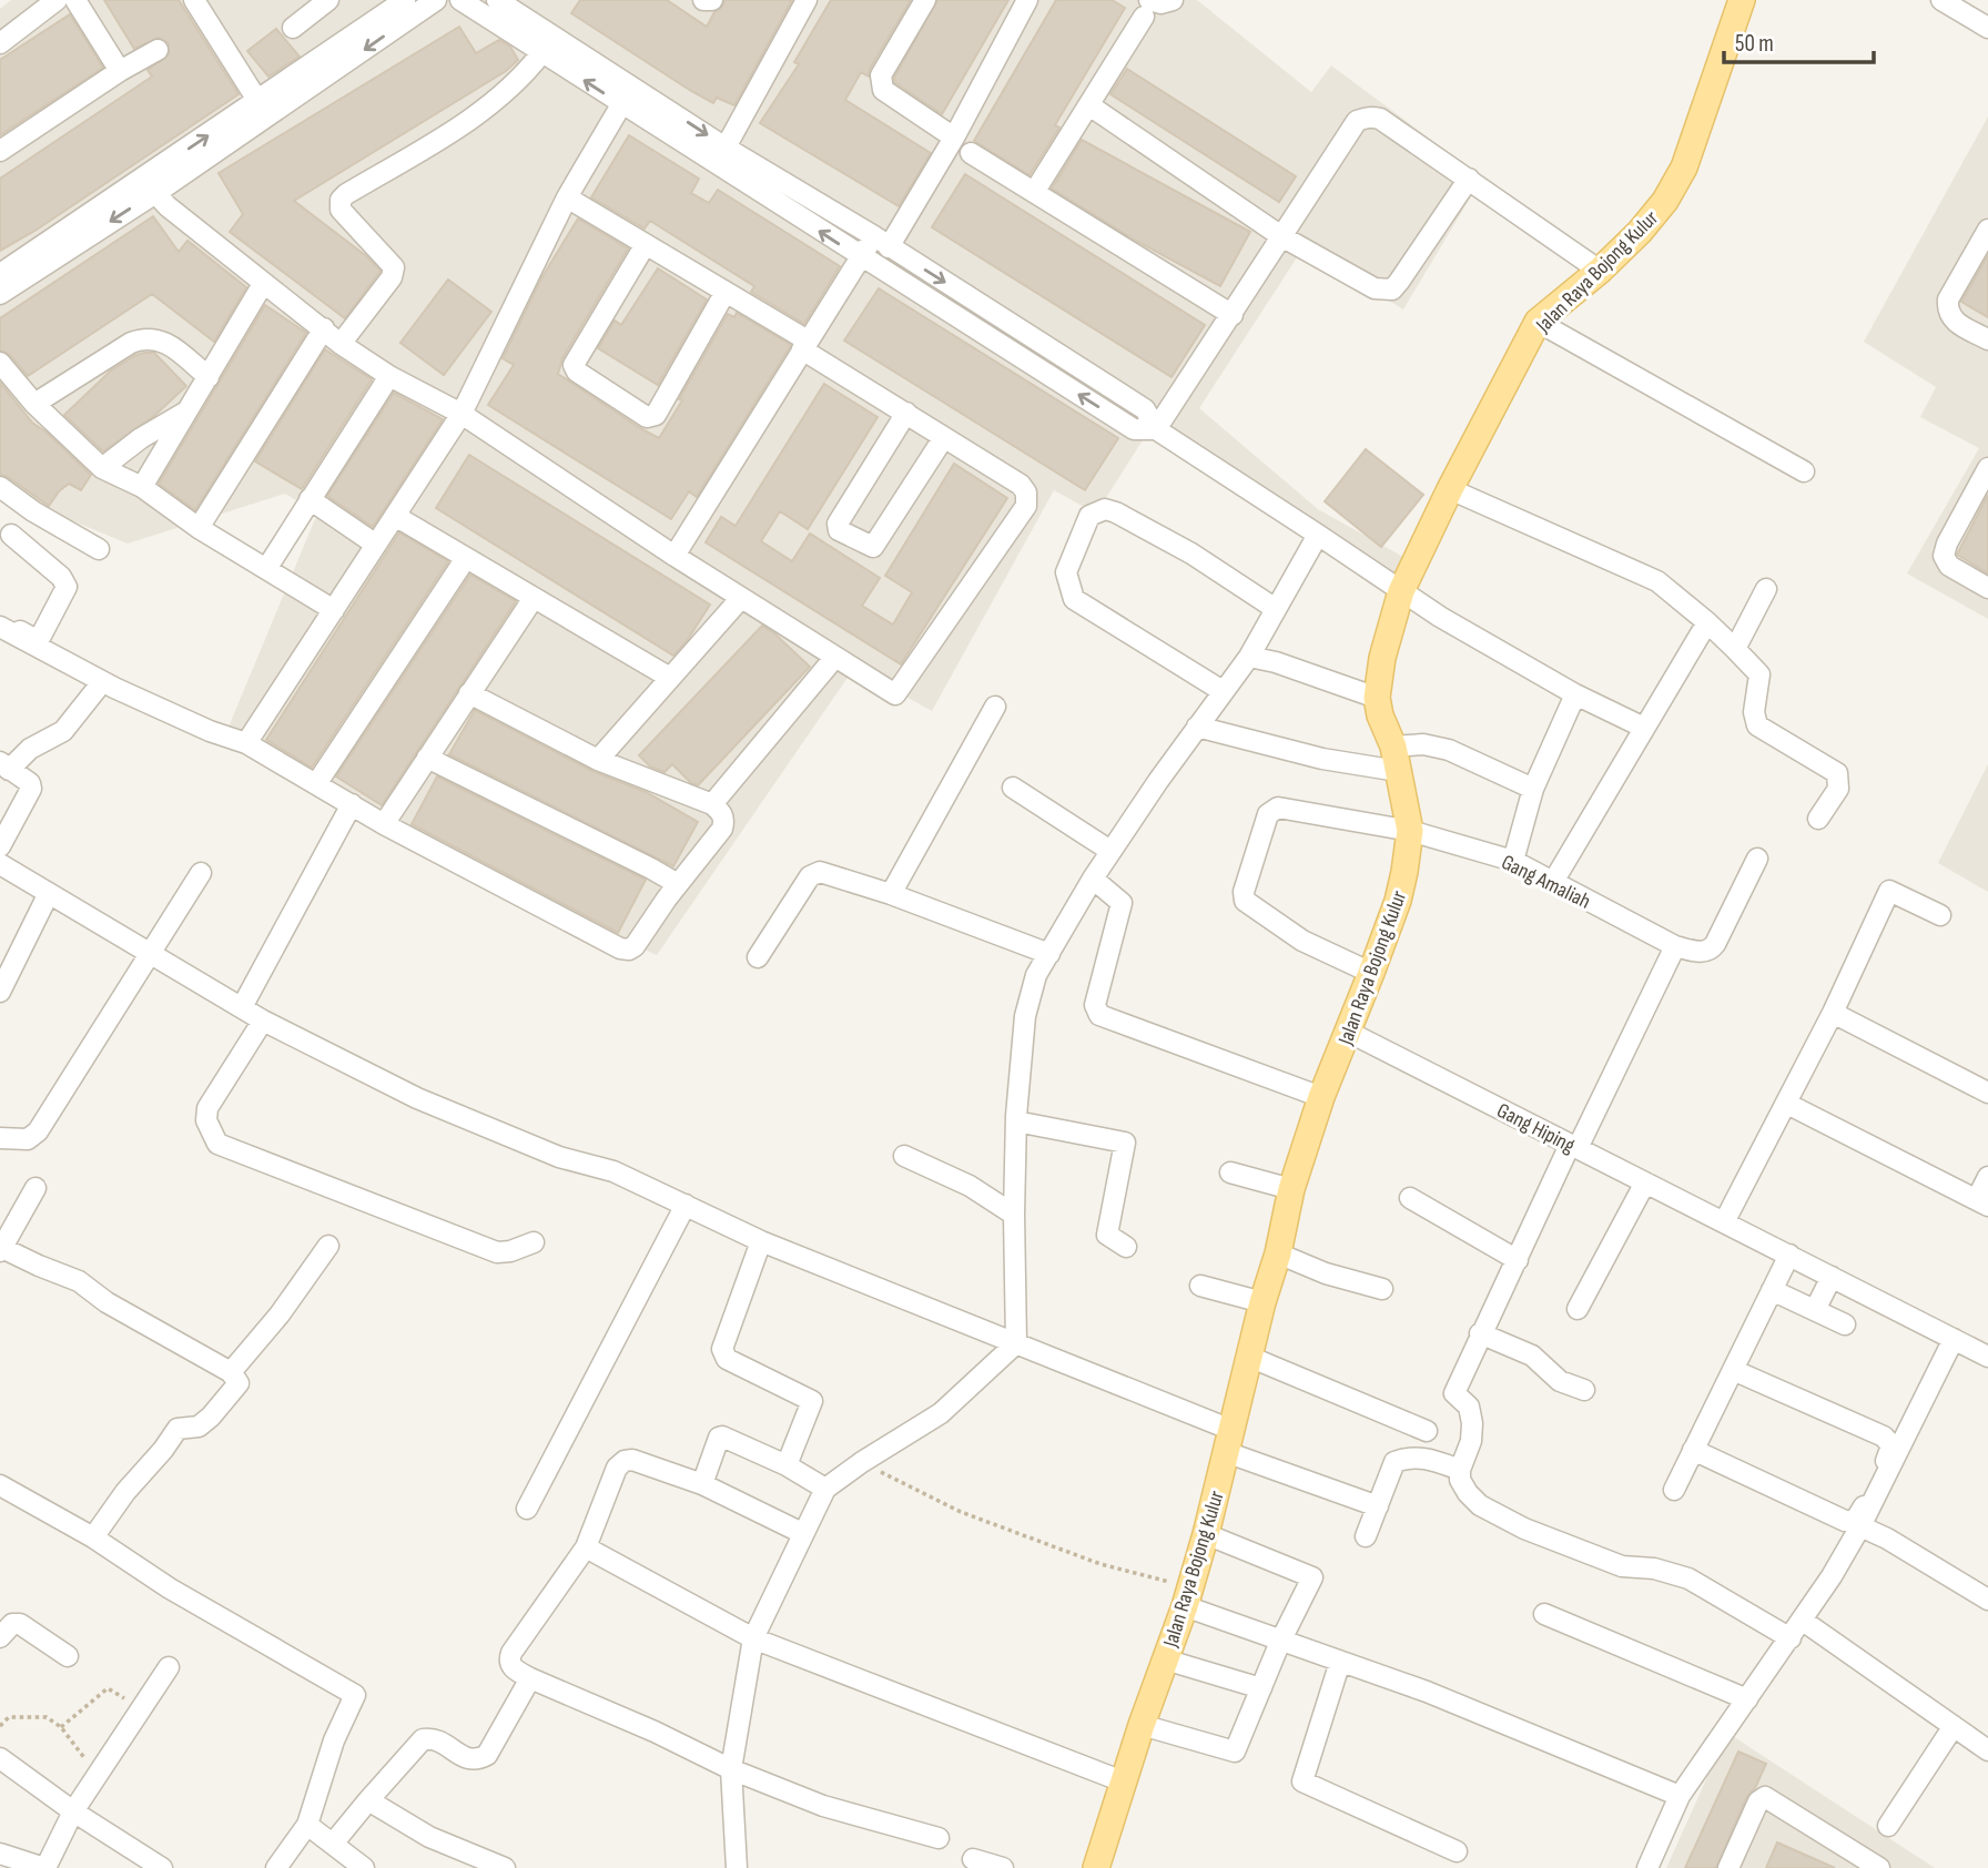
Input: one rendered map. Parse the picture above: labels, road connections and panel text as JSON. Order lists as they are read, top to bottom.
{
  "streets": {
    "main road": ["Jalan Raya Bojong Kulur"],
    "street": ["Gang Amaliah", "Gang Hiping"]
  },
  "crossings": [
    ["Jalan Raya Bojong Kulur", "Gang Amaliah"],
    ["Jalan Raya Bojong Kulur", "Gang Hiping"]
  ],
  "scale_bar": "50 m"
}
